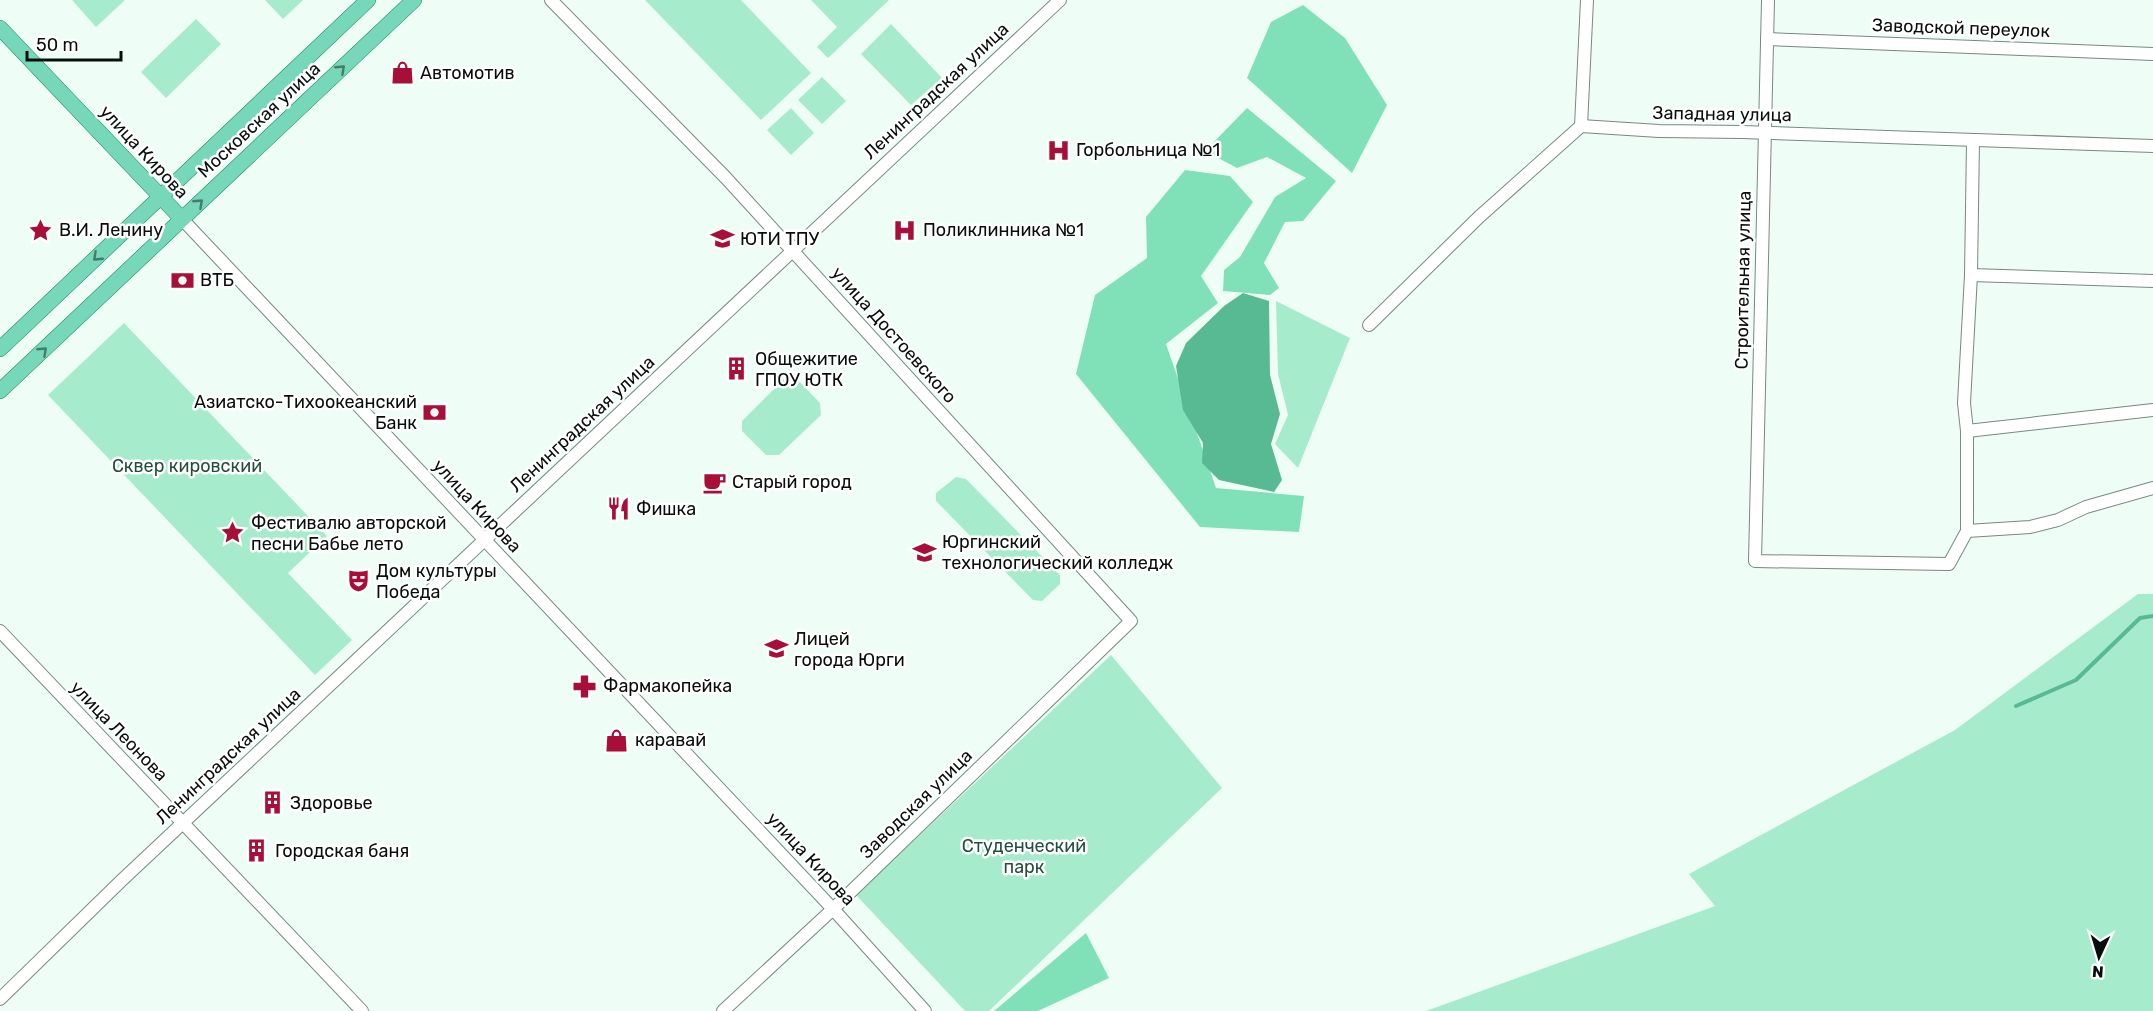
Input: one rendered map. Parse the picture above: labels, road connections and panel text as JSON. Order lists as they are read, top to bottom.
{
  "streets": {
    "main road": ["Московская улица", "улица Кирова"],
    "street": [
      "Заводской переулок",
      "Ленинградская улица",
      "Западная улица",
      "Строительная улица",
      "улица Достоевского",
      "улица Леонова",
      "Заводская улица"
    ]
  },
  "crossings": [
    ["Заводской переулок", "Строительная улица"],
    ["Ленинградская улица", "улица Кирова"],
    ["Ленинградская улица", "улица Достоевского"],
    ["Ленинградская улица", "улица Леонова"],
    ["Западная улица", "Строительная улица"],
    ["Московская улица", "улица Кирова"],
    ["улица Кирова", "Заводская улица"],
    ["улица Достоевского", "Заводская улица"]
  ],
  "parks": ["Сквер кировский", "Студенческий парк"],
  "places": {
    "shop": ["Автомотив", "каравай"],
    "hospital": ["Горбольница №1", "Поликлинника №1"],
    "place": ["В.И. Ленину", "Фестивалю авторской песни Бабье лето"],
    "school or university": ["ЮТИ ТПУ", "Юргинский технологический колледж", "Лицей города Юрги"],
    "bank": ["ВТБ", "Азиатско-Тихоокеанский Банк"],
    "building": ["Общежитие ГПОУ ЮТК", "Здоровье", "Городская баня"],
    "cafe": ["Старый город"],
    "restaurant": ["Фишка"],
    "theatre": ["Дом культуры Победа"],
    "pharmacy": ["Фармакопейка"]
  },
  "scale_bar": "50 m",
  "north": "bottom"
}
